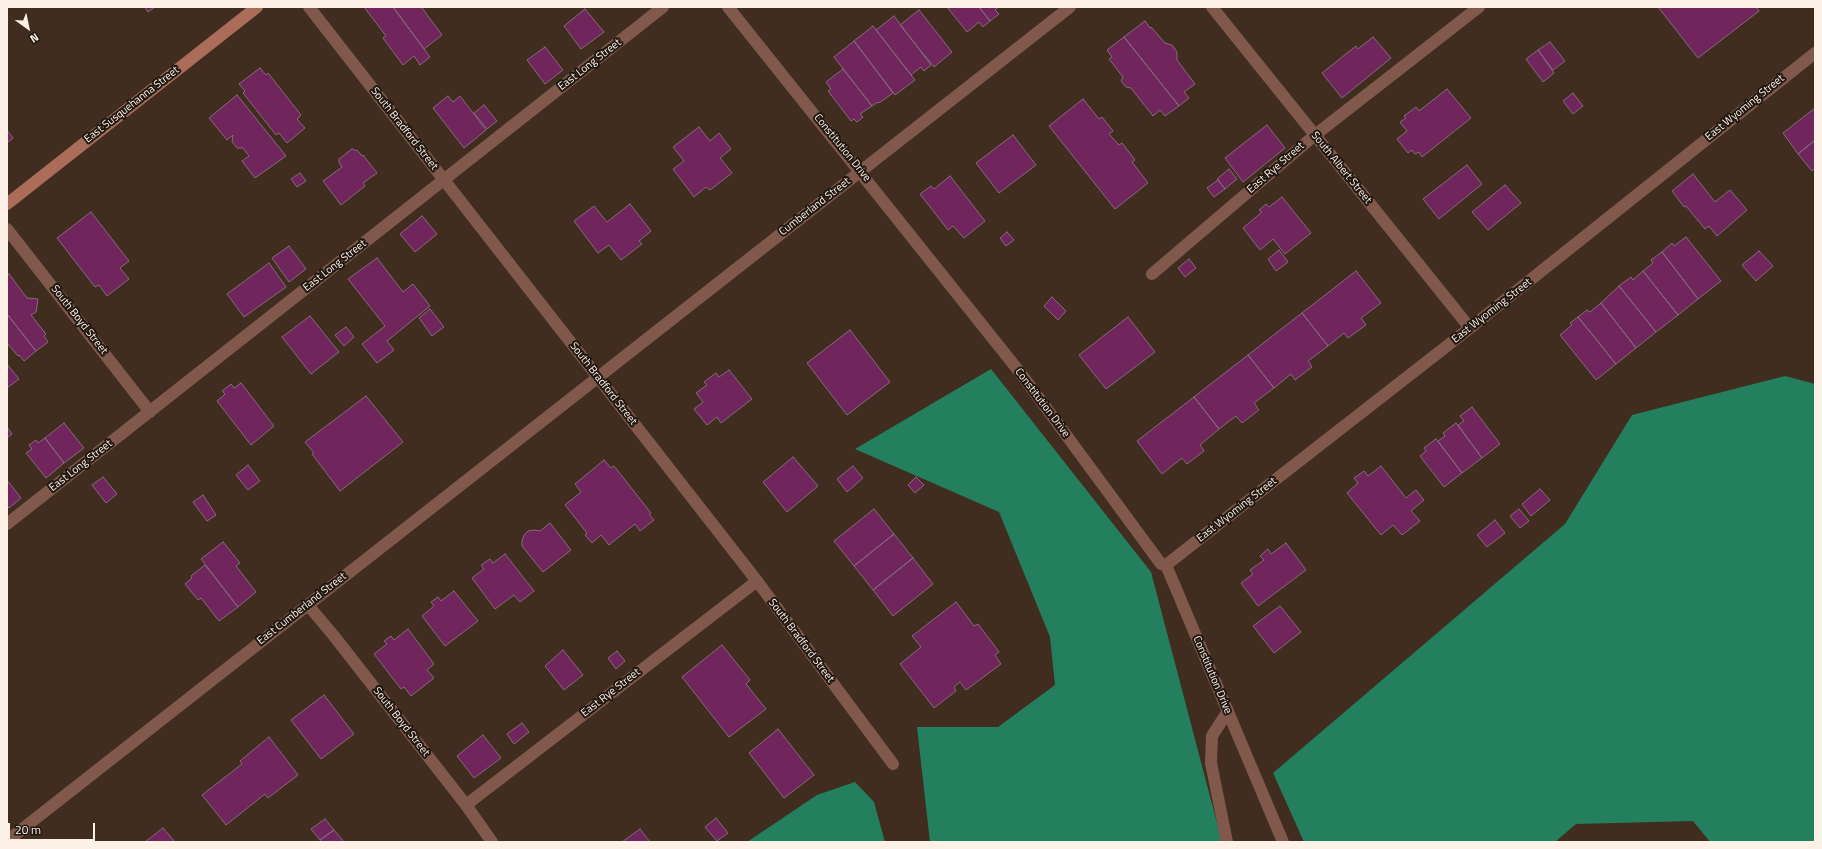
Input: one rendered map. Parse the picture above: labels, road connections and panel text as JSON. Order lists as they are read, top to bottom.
{
  "streets": {
    "main road": ["East Susquehanna Street"],
    "street": [
      "East Long Street",
      "East Wyoming Street",
      "South Bradford Street",
      "Constitution Drive",
      "East Rye Street",
      "South Albert Street",
      "Cumberland Street",
      "South Boyd Street",
      "East Cumberland Street"
    ]
  },
  "crossings": [
    ["East Long Street", "South Bradford Street"],
    ["East Long Street", "South Boyd Street"],
    ["East Wyoming Street", "Constitution Drive"],
    ["East Wyoming Street", "South Albert Street"],
    ["South Bradford Street", "East Rye Street"],
    ["South Bradford Street", "Cumberland Street"],
    ["South Bradford Street", "East Cumberland Street"],
    ["Constitution Drive", "Cumberland Street"],
    ["East Rye Street", "South Albert Street"],
    ["East Rye Street", "South Boyd Street"],
    ["Cumberland Street", "East Cumberland Street"],
    ["South Boyd Street", "East Cumberland Street"]
  ],
  "scale_bar": "20 m",
  "north": "bottom right"
}
